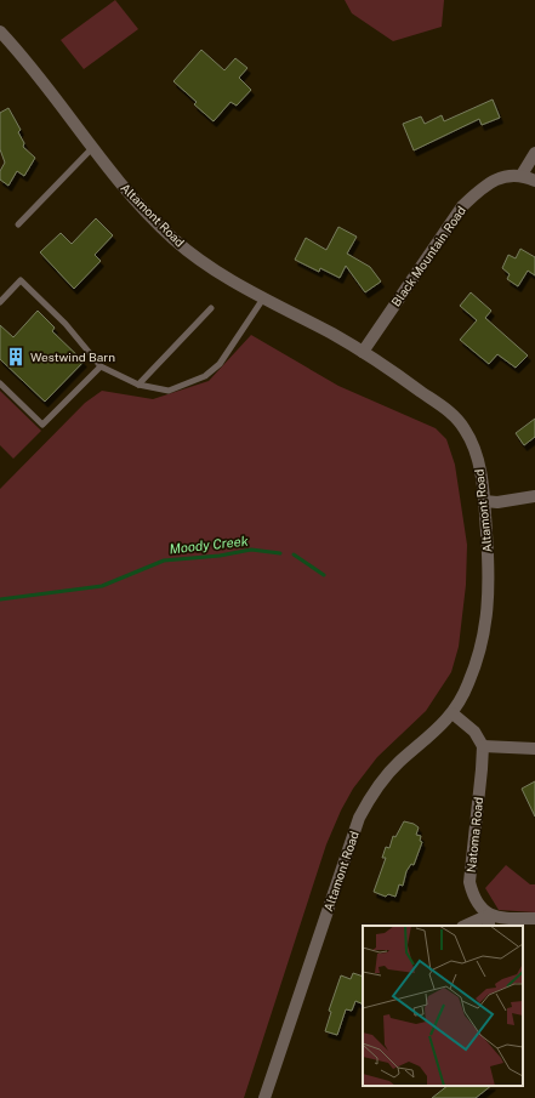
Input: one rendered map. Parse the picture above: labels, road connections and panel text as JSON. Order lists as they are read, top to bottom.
{
  "streets": {
    "street": ["Altamont Road", "Black Mountain Road", "Natoma Road"]
  },
  "crossings": [
    ["Altamont Road", "Black Mountain Road"]
  ],
  "water": ["Moody Creek"],
  "places": {
    "building": ["Westwind Barn"]
  }
}
